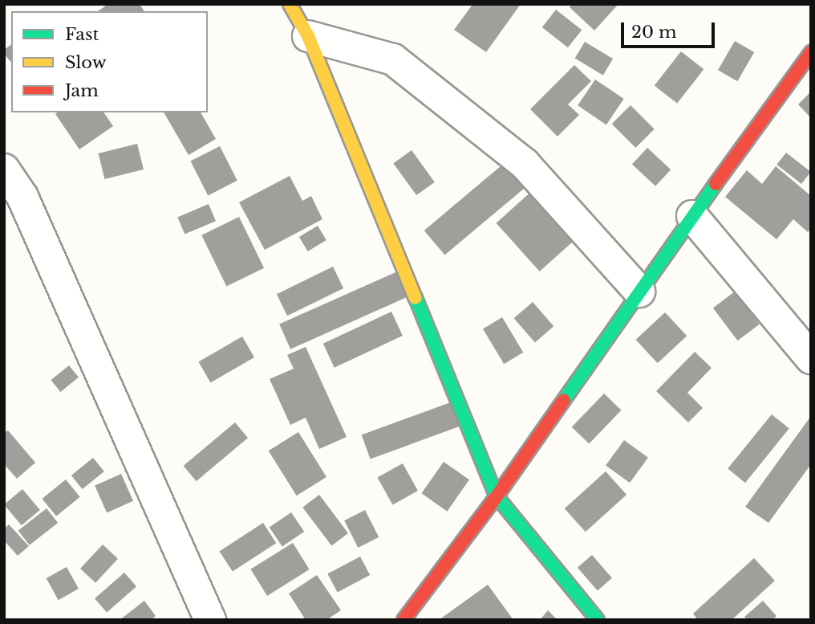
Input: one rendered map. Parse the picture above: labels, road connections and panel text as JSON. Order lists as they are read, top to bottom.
{
  "legend": ["Fast", "Slow", "Jam"],
  "scale_bar": "20 m"
}
